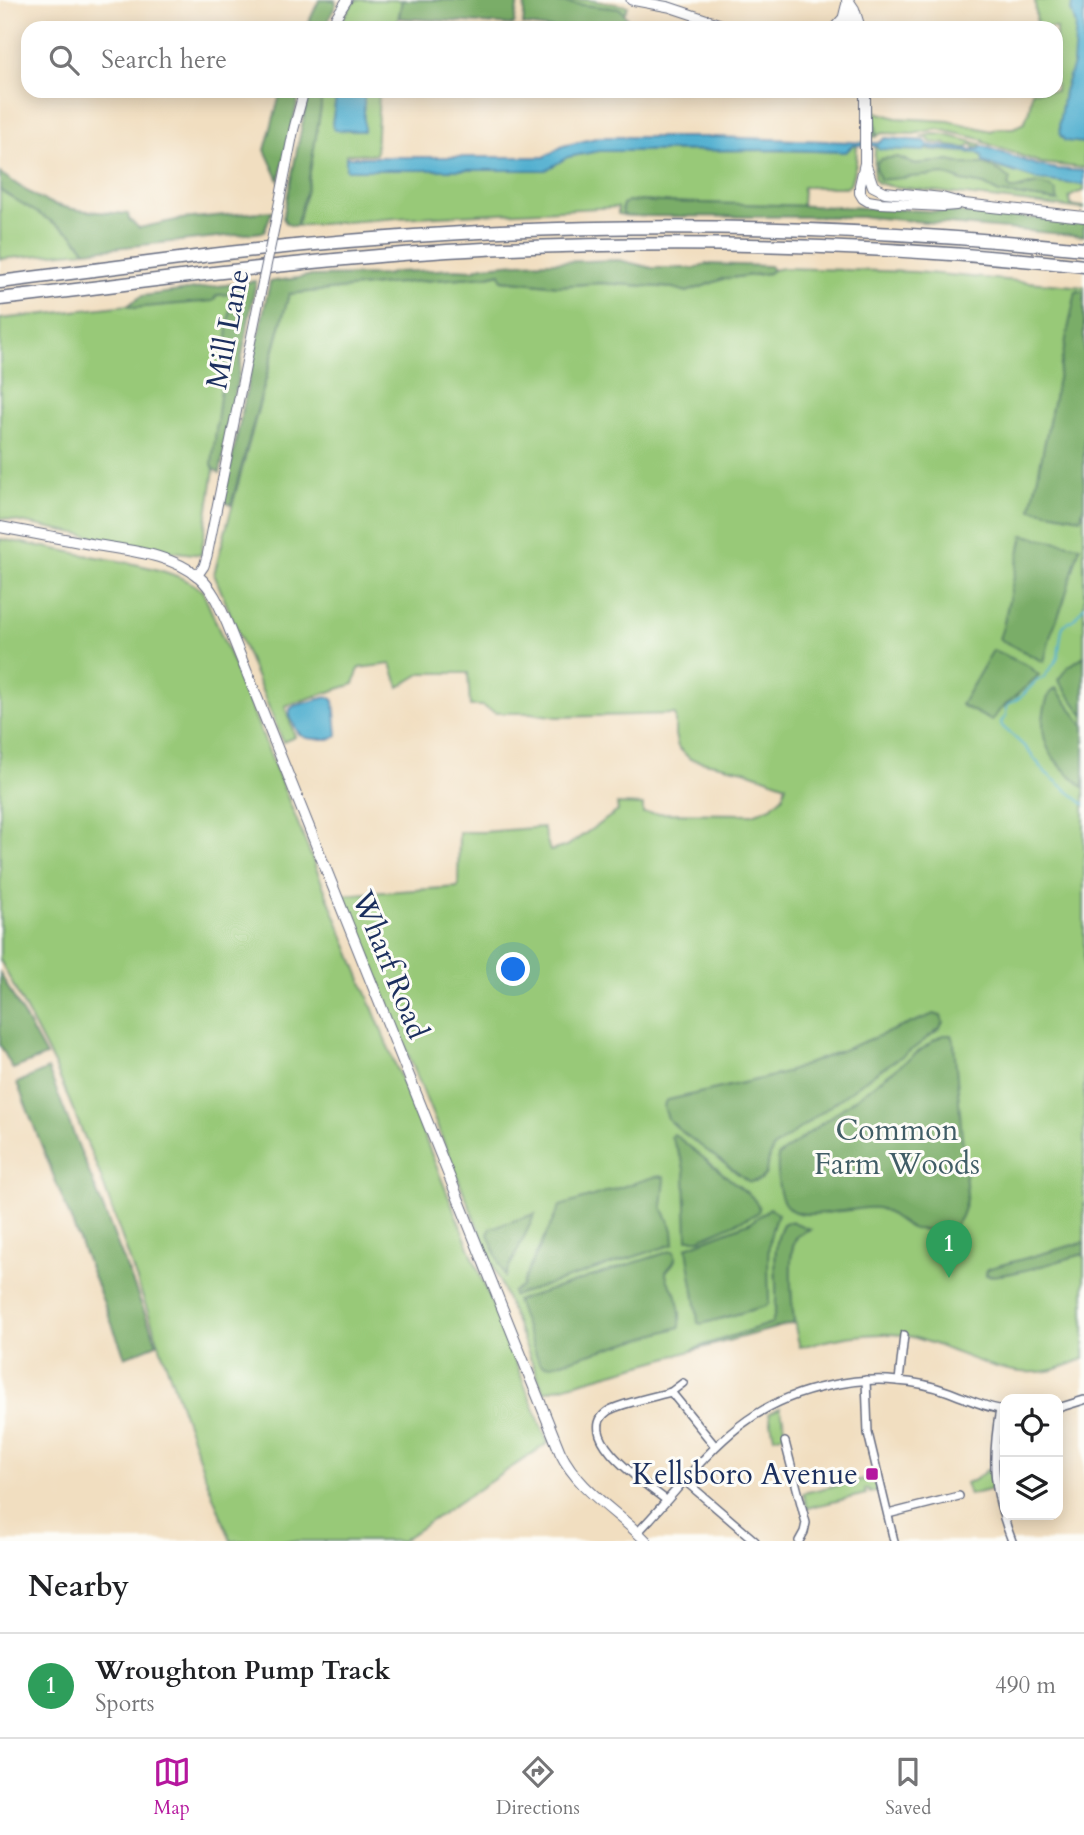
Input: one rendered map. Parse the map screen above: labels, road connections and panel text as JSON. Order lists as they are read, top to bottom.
{
  "streets": {
    "main road": ["Wharf Road"],
    "street": ["Mill Lane"]
  },
  "crossings": [
    ["Mill Lane", "Wharf Road"]
  ],
  "parks": ["Common Farm Woods"],
  "places": {
    "transit": ["Kellsboro Avenue"]
  },
  "page": {
    "search": "Search here",
    "pins": "1",
    "heading": "Nearby",
    "list": [
      {
        "mark": "1",
        "name": "Wroughton Pump Track",
        "note": "Sports",
        "value": "490 m"
      }
    ],
    "nav": ["Map", "Directions", "Saved"]
  }
}
